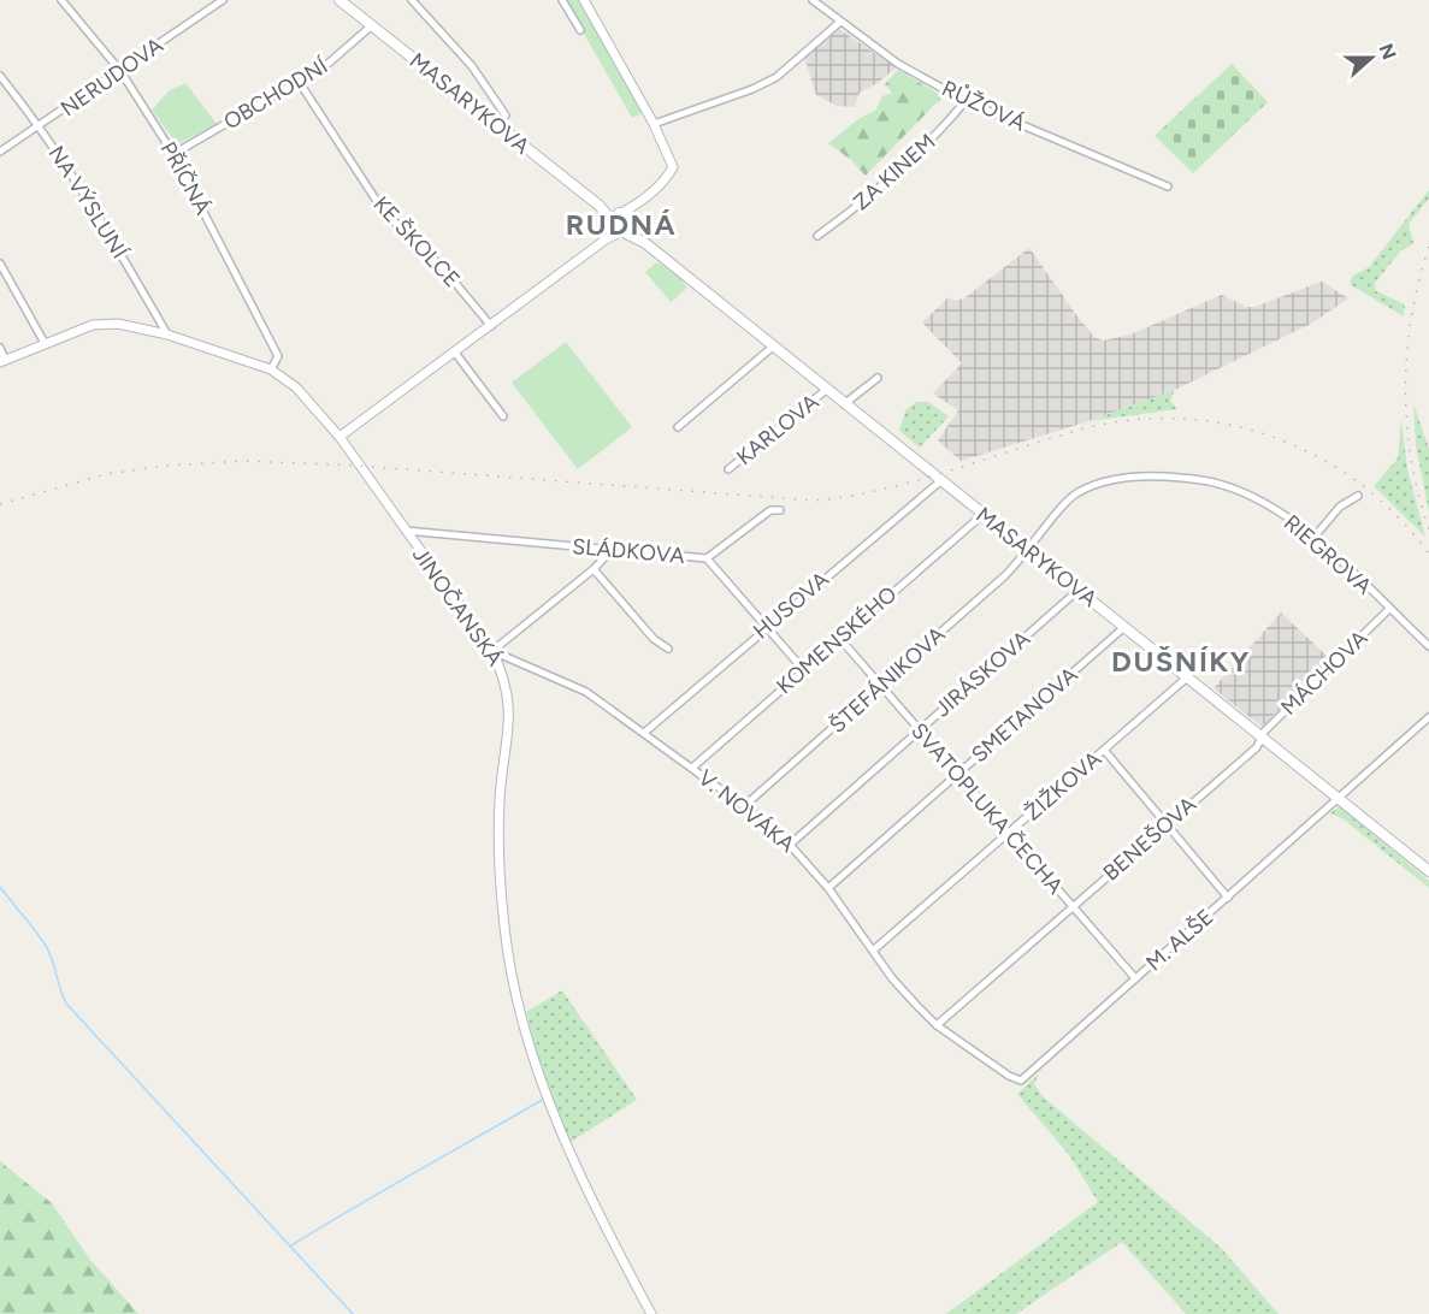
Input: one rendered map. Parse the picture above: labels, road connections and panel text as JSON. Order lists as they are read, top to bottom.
{
  "streets": {
    "main road": ["MASARYKOVA"],
    "street": [
      "NERUDOVA",
      "OBCHODNÍ",
      "RŮŽOVÁ",
      "ZA KINEM",
      "PŘÍČNÁ",
      "NA VÝSLUNÍ",
      "KE ŠKOLCE",
      "KARLOVA",
      "SLÁDKOVA",
      "RIEGROVA",
      "HUSOVA",
      "JINOČANSKÁ",
      "KOMENSKÉHO",
      "MÁCHOVA",
      "JIRÁSKOVA",
      "ŠTEFÁNIKOVA",
      "SMETANOVA",
      "ŽIŽKOVA",
      "SVATOPLUKA ČECHA",
      "V. NOVÁKA",
      "BENEŠOVA",
      "M. ALŠE"
    ]
  },
  "crossings": [
    ["NERUDOVA", "PŘÍČNÁ"],
    ["NERUDOVA", "NA VÝSLUNÍ"],
    ["OBCHODNÍ", "MASARYKOVA"],
    ["OBCHODNÍ", "PŘÍČNÁ"],
    ["OBCHODNÍ", "KE ŠKOLCE"],
    ["MASARYKOVA", "KARLOVA"],
    ["MASARYKOVA", "RIEGROVA"],
    ["MASARYKOVA", "HUSOVA"],
    ["MASARYKOVA", "KOMENSKÉHO"],
    ["MASARYKOVA", "MÁCHOVA"],
    ["MASARYKOVA", "JIRÁSKOVA"],
    ["MASARYKOVA", "ŠTEFÁNIKOVA"],
    ["MASARYKOVA", "SMETANOVA"],
    ["MASARYKOVA", "ŽIŽKOVA"],
    ["MASARYKOVA", "BENEŠOVA"],
    ["MASARYKOVA", "M. ALŠE"],
    ["RŮŽOVÁ", "ZA KINEM"],
    ["PŘÍČNÁ", "JINOČANSKÁ"],
    ["NA VÝSLUNÍ", "JINOČANSKÁ"],
    ["SLÁDKOVA", "HUSOVA"],
    ["SLÁDKOVA", "JINOČANSKÁ"],
    ["SLÁDKOVA", "KOMENSKÉHO"],
    ["RIEGROVA", "MÁCHOVA"],
    ["RIEGROVA", "ŠTEFÁNIKOVA"],
    ["HUSOVA", "V. NOVÁKA"],
    ["JINOČANSKÁ", "V. NOVÁKA"],
    ["KOMENSKÉHO", "SVATOPLUKA ČECHA"],
    ["KOMENSKÉHO", "V. NOVÁKA"],
    ["MÁCHOVA", "BENEŠOVA"],
    ["JIRÁSKOVA", "SVATOPLUKA ČECHA"],
    ["JIRÁSKOVA", "V. NOVÁKA"],
    ["ŠTEFÁNIKOVA", "SVATOPLUKA ČECHA"],
    ["ŠTEFÁNIKOVA", "V. NOVÁKA"],
    ["SMETANOVA", "SVATOPLUKA ČECHA"],
    ["SMETANOVA", "V. NOVÁKA"],
    ["ŽIŽKOVA", "SVATOPLUKA ČECHA"],
    ["ŽIŽKOVA", "V. NOVÁKA"],
    ["SVATOPLUKA ČECHA", "BENEŠOVA"],
    ["SVATOPLUKA ČECHA", "M. ALŠE"],
    ["V. NOVÁKA", "BENEŠOVA"],
    ["V. NOVÁKA", "M. ALŠE"]
  ],
  "districts": ["RUDNÁ", "DUŠNÍKY"],
  "north": "right"
}
